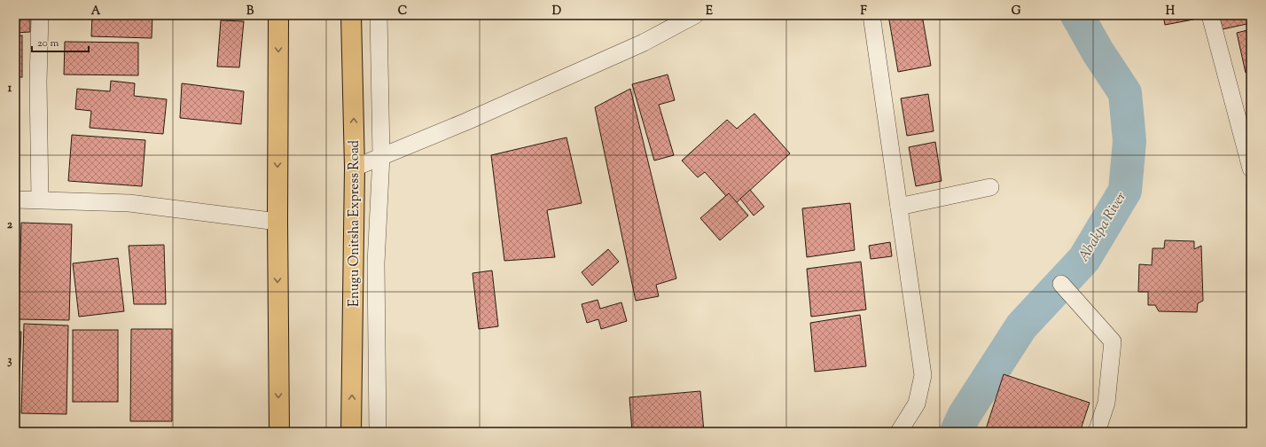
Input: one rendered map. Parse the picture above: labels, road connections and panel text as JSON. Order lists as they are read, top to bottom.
{
  "streets": {
    "highway": ["Enugu Onitsha Express Road"]
  },
  "water": ["Abakpa River"],
  "scale_bar": "20 m",
  "grid": {
    "columns": [
      "A",
      "B",
      "C",
      "D",
      "E",
      "F",
      "G",
      "H"
    ],
    "rows": ["1", "2", "3"]
  }
}
